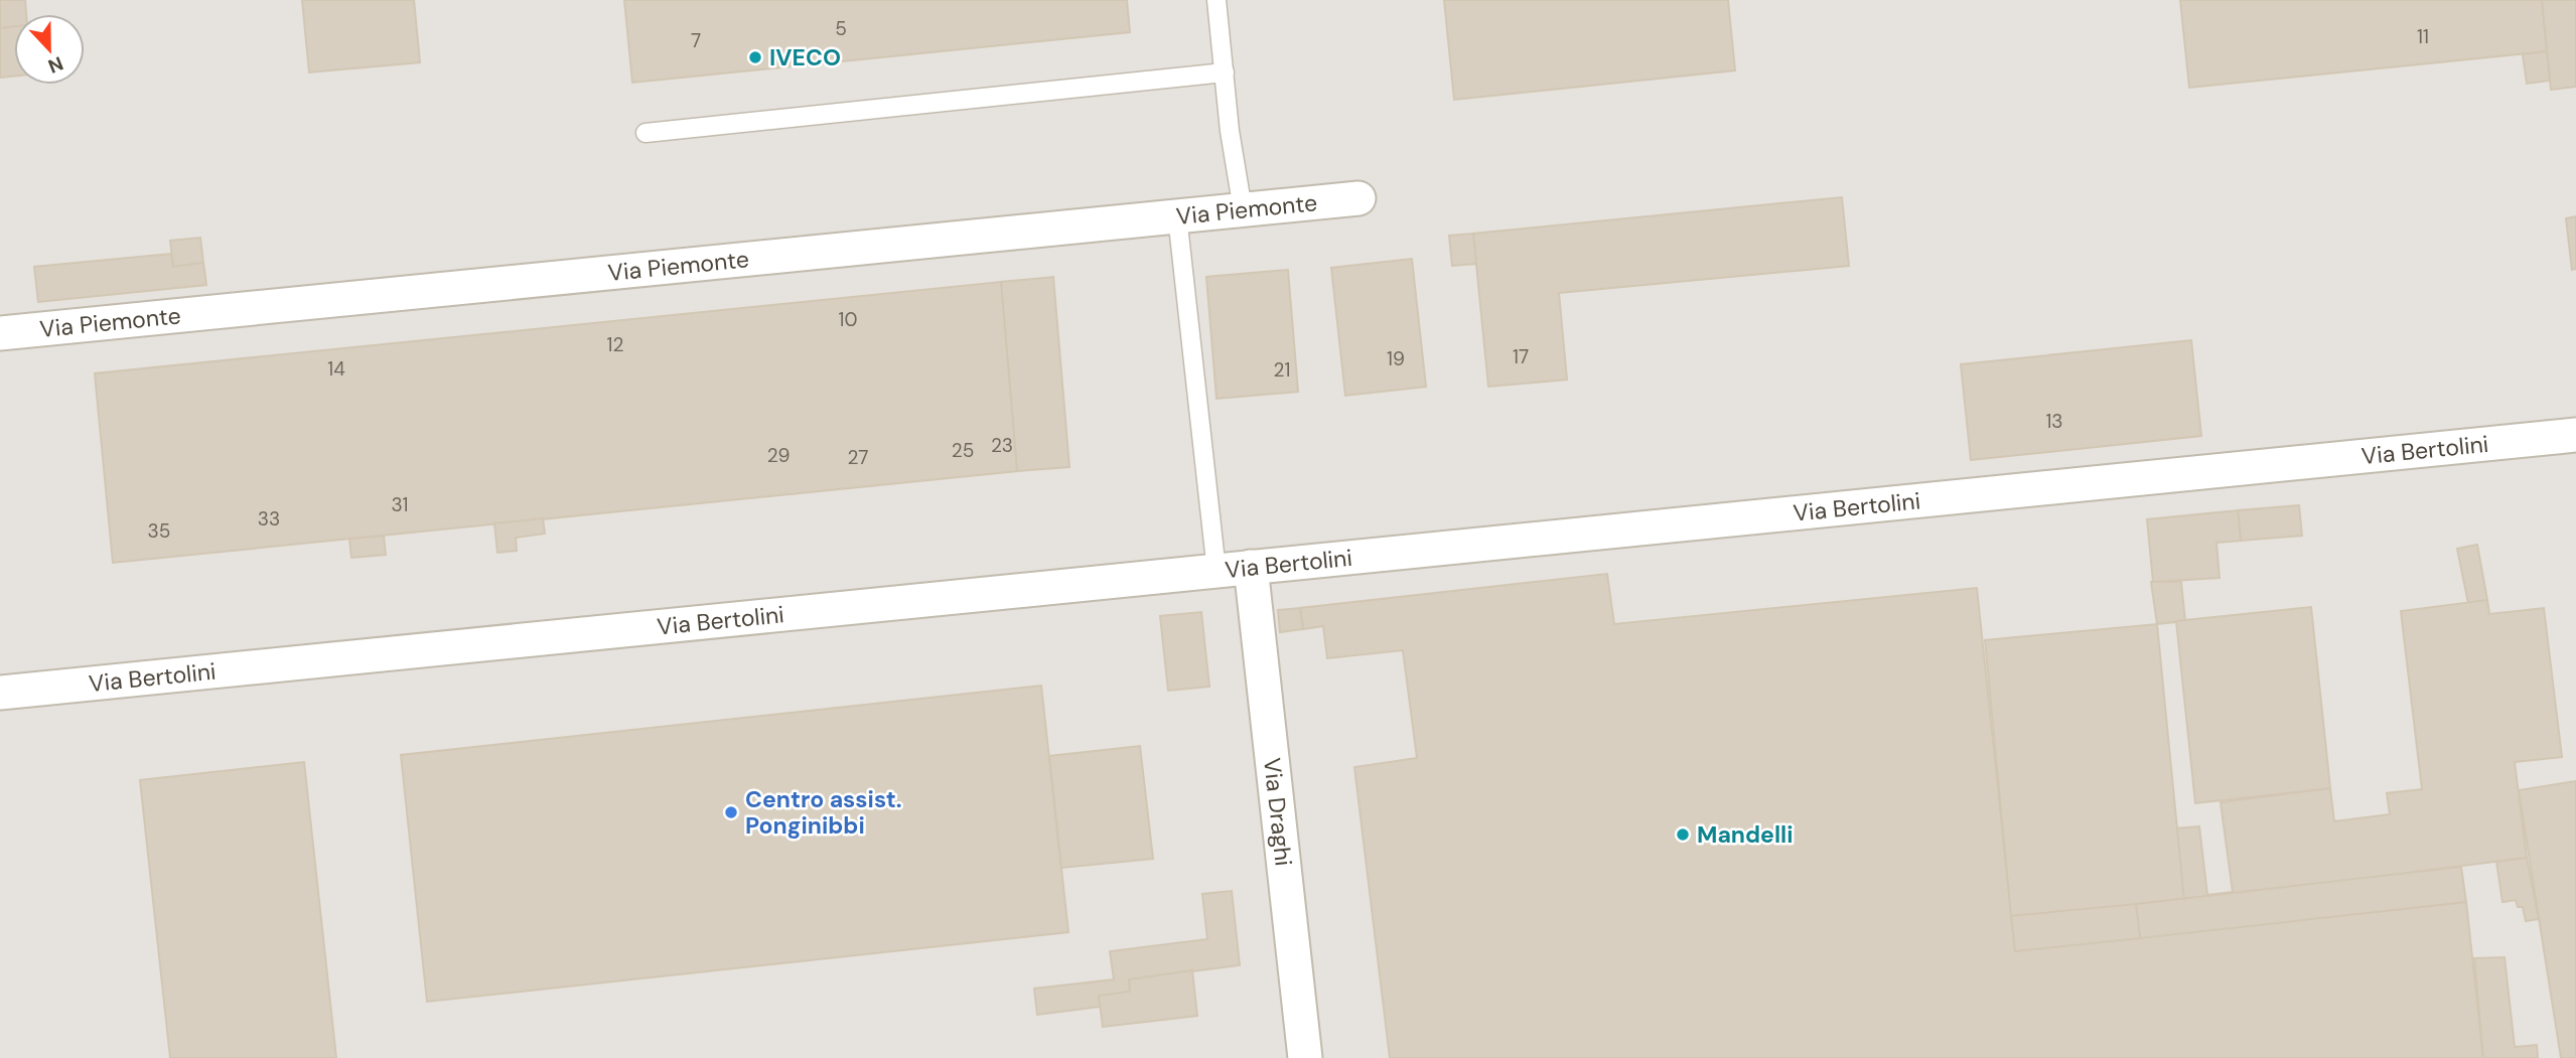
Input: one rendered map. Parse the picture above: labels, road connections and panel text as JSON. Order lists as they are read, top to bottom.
{
  "streets": {
    "street": ["Via Piemonte", "Via Bertolini", "Via Draghi"]
  },
  "crossings": [
    ["Via Bertolini", "Via Draghi"]
  ],
  "places": ["IVECO", "Centro assist. Ponginibbi", "Mandelli"],
  "house_numbers": [
    "5",
    "11",
    "7",
    "10",
    "12",
    "17",
    "19",
    "14",
    "21",
    "13",
    "23",
    "25",
    "29",
    "27",
    "31",
    "33",
    "35"
  ],
  "north": "bottom"
}
